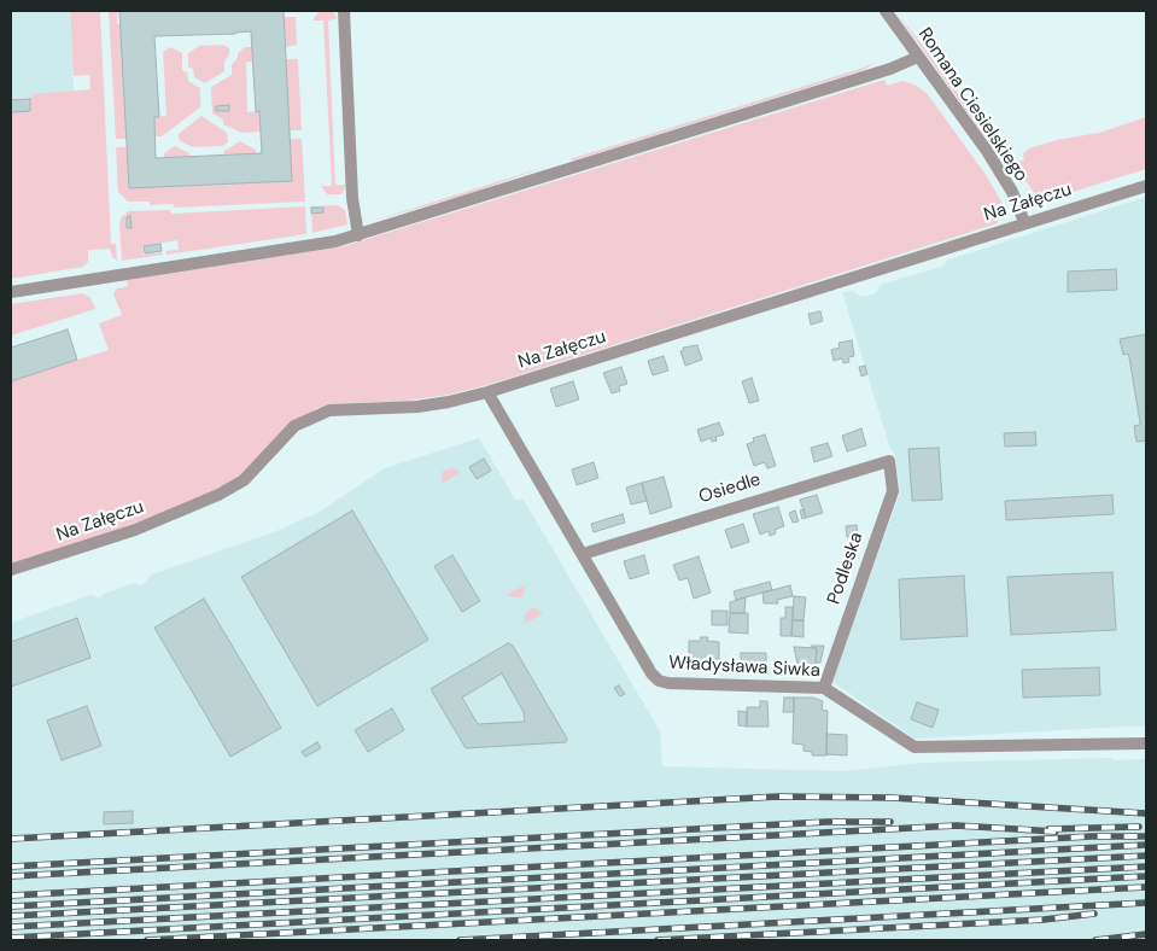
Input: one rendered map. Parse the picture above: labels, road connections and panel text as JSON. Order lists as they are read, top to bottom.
{
  "streets": {
    "street": [
      "Romana Ciesielskiego",
      "Na Załęczu",
      "Osiedle",
      "Podleska",
      "Władysława Siwka"
    ]
  },
  "crossings": [
    ["Romana Ciesielskiego", "Na Załęczu"],
    ["Na Załęczu", "Władysława Siwka"],
    ["Osiedle", "Podleska"],
    ["Osiedle", "Władysława Siwka"],
    ["Podleska", "Władysława Siwka"]
  ]
}
